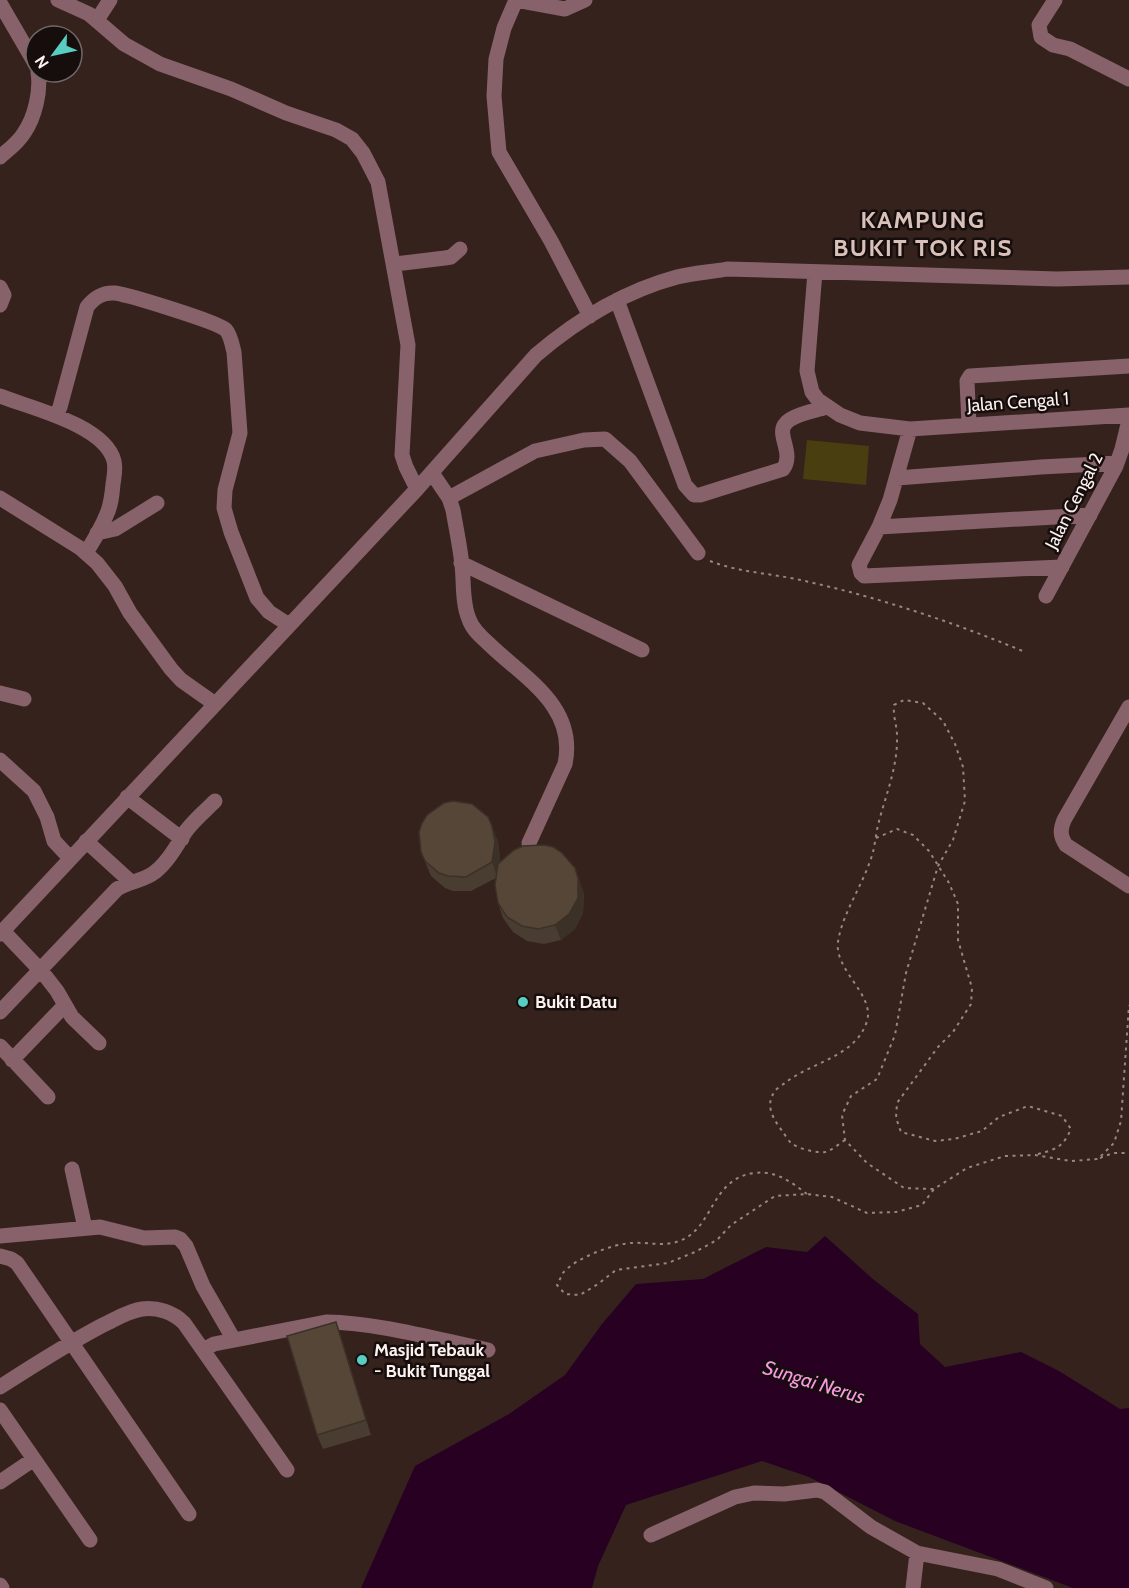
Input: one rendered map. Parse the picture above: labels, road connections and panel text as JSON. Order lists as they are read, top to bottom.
{
  "streets": {
    "street": ["Jalan Cengal 1", "Jalan Cengal 2"]
  },
  "districts": ["KAMPUNG BUKIT TOK RIS"],
  "water": ["Sungai Nerus"],
  "places": ["Bukit Datu", "Masjid Tebauk - Bukit Tunggal"],
  "north": "bottom left"
}
